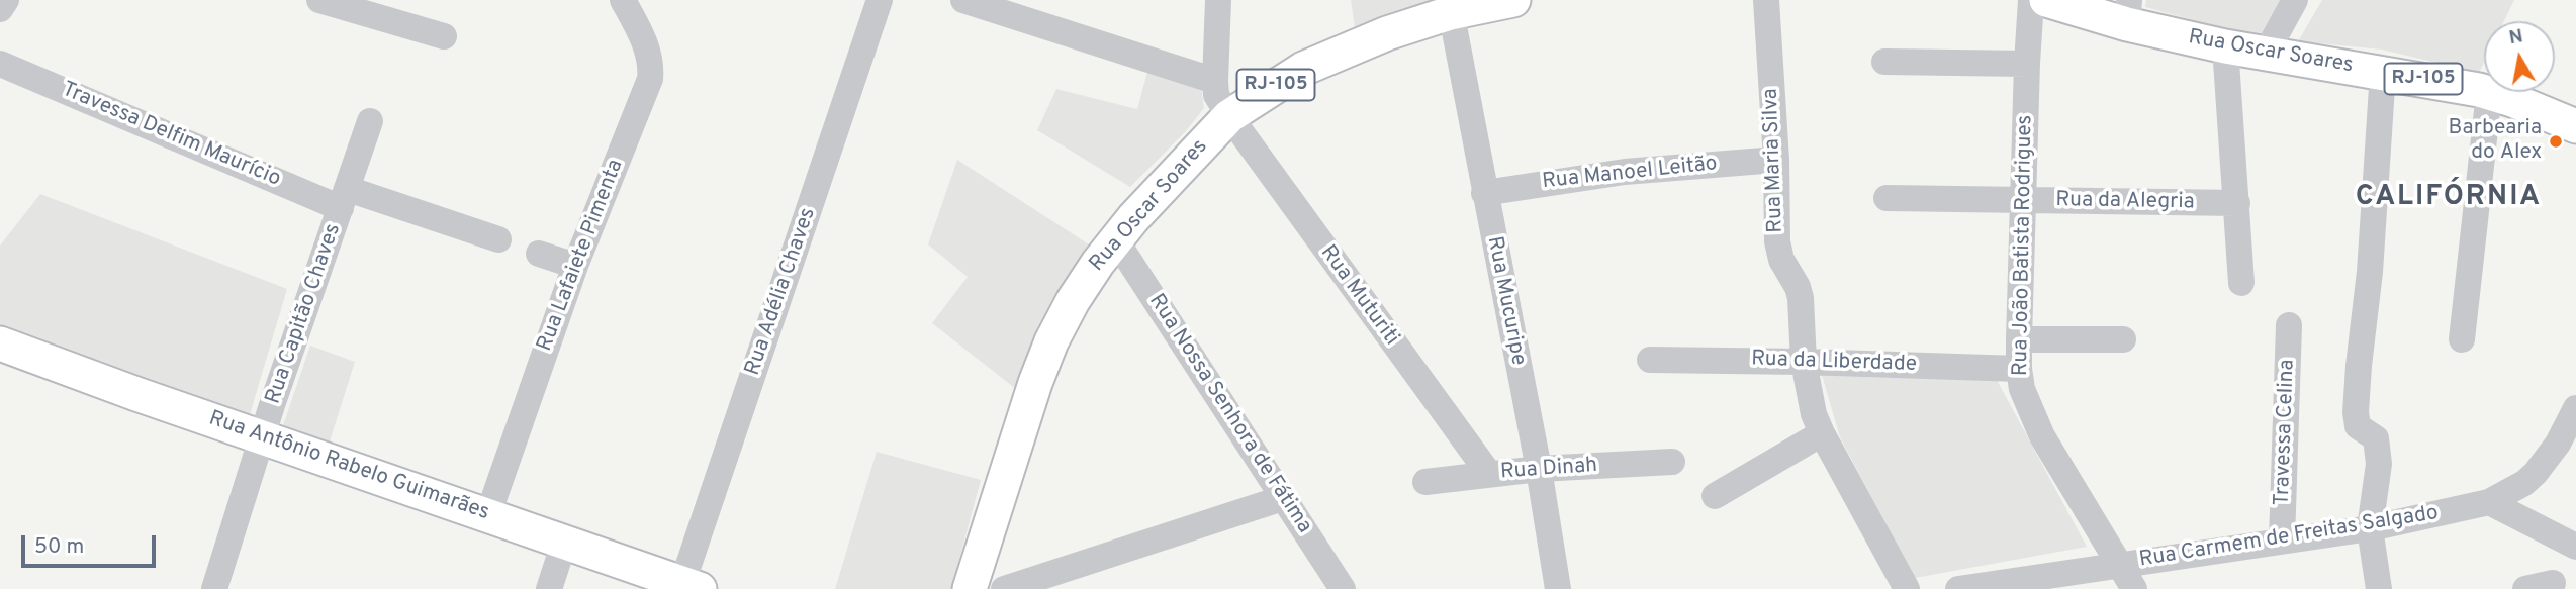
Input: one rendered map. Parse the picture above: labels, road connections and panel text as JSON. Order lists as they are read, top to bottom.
{
  "streets": {
    "main road": ["Rua Oscar Soares", "RJ-105", "Rua Antônio Rabelo Guimarães"],
    "street": [
      "Travessa Delfim Maurício",
      "Rua Maria Silva",
      "Rua Manoel Leitão",
      "Rua da Alegria",
      "Rua João Batista Rodrigues",
      "Rua Lafaiete Pimenta",
      "Rua Adélia Chaves",
      "Rua Muturiti",
      "Rua Mucuripe",
      "Rua Capitão Chaves",
      "Rua da Liberdade",
      "Rua Nossa Senhora de Fátima",
      "Travessa Celina",
      "Rua Dinah",
      "Rua Carmem de Freitas Salgado"
    ]
  },
  "crossings": [
    ["Rua Oscar Soares", "Rua Muturiti"],
    ["Rua Oscar Soares", "Rua Mucuripe"],
    ["Rua Oscar Soares", "Rua Nossa Senhora de Fátima"],
    ["Travessa Delfim Maurício", "Rua Capitão Chaves"],
    ["Rua Maria Silva", "Rua Manoel Leitão"],
    ["Rua Maria Silva", "Rua da Liberdade"],
    ["Rua Manoel Leitão", "Rua Mucuripe"],
    ["Rua da Alegria", "Rua João Batista Rodrigues"],
    ["Rua João Batista Rodrigues", "Rua da Liberdade"],
    ["Rua João Batista Rodrigues", "Rua Carmem de Freitas Salgado"],
    ["Rua Lafaiete Pimenta", "Rua Antônio Rabelo Guimarães"],
    ["Rua Adélia Chaves", "Rua Antônio Rabelo Guimarães"],
    ["Rua Muturiti", "Rua Dinah"],
    ["Rua Mucuripe", "Rua Dinah"],
    ["Rua Capitão Chaves", "Rua Antônio Rabelo Guimarães"],
    ["Travessa Celina", "Rua Carmem de Freitas Salgado"]
  ],
  "districts": ["CALIFÓRNIA"],
  "places": ["Barbearia do Alex"],
  "scale_bar": "50 m",
  "north": "top"
}
